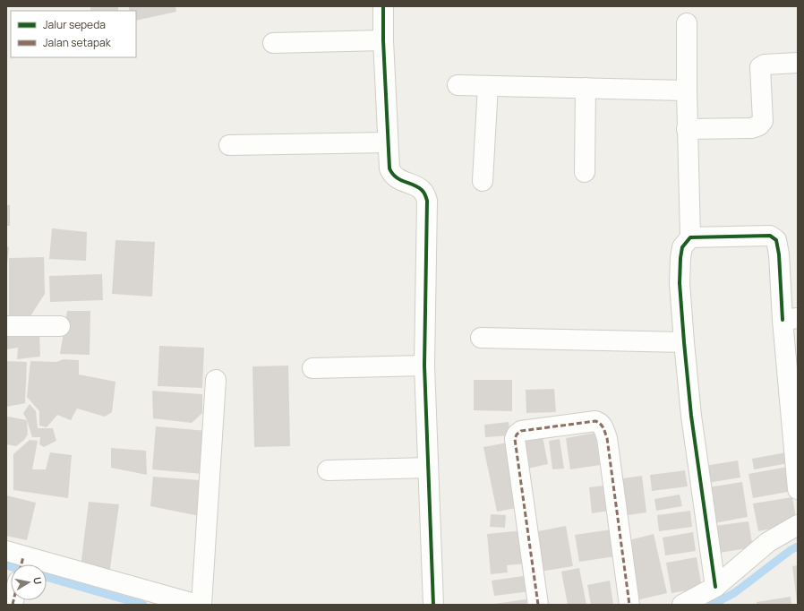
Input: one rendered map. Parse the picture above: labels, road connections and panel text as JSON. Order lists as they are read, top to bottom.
{
  "legend": ["Jalur sepeda", "Jalan setapak"],
  "north": "right"
}
